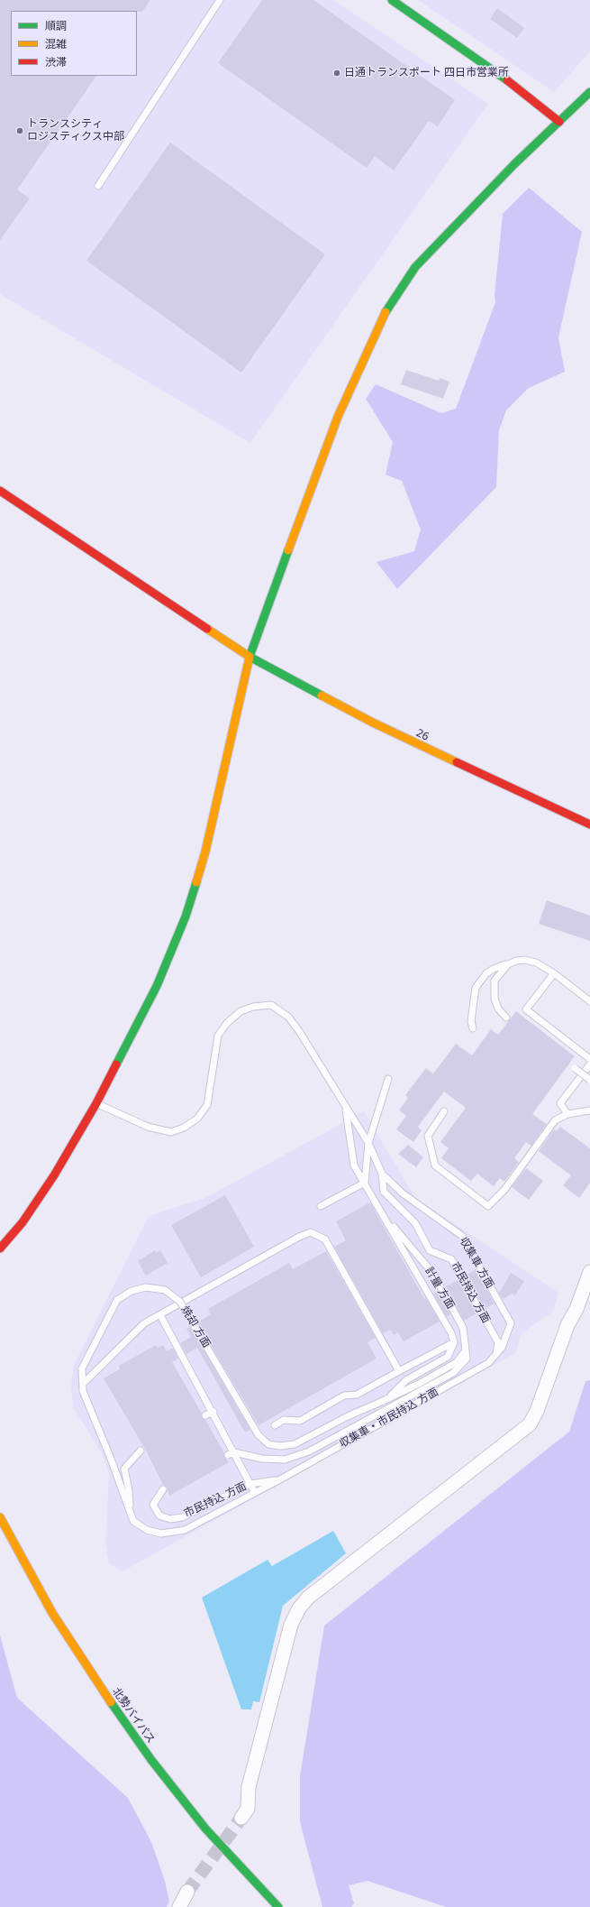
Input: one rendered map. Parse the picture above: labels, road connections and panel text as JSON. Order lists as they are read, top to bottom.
{
  "streets": {
    "main road": ["26", "北勢バイパス"],
    "lane": [
      "収集車 方面",
      "計量 方面",
      "市民持込 方面",
      "焼却 方面",
      "収集車・市民持込 方面"
    ]
  },
  "crossings": [
    ["収集車 方面", "市民持込 方面"],
    ["収集車 方面", "収集車・市民持込 方面"],
    ["市民持込 方面", "収集車・市民持込 方面"],
    ["焼却 方面", "収集車・市民持込 方面"]
  ],
  "places": ["日通トランスポート 四日市営業所", "トランスシティ ロジスティクス中部"],
  "legend": ["順調", "混雑", "渋滞"]
}
